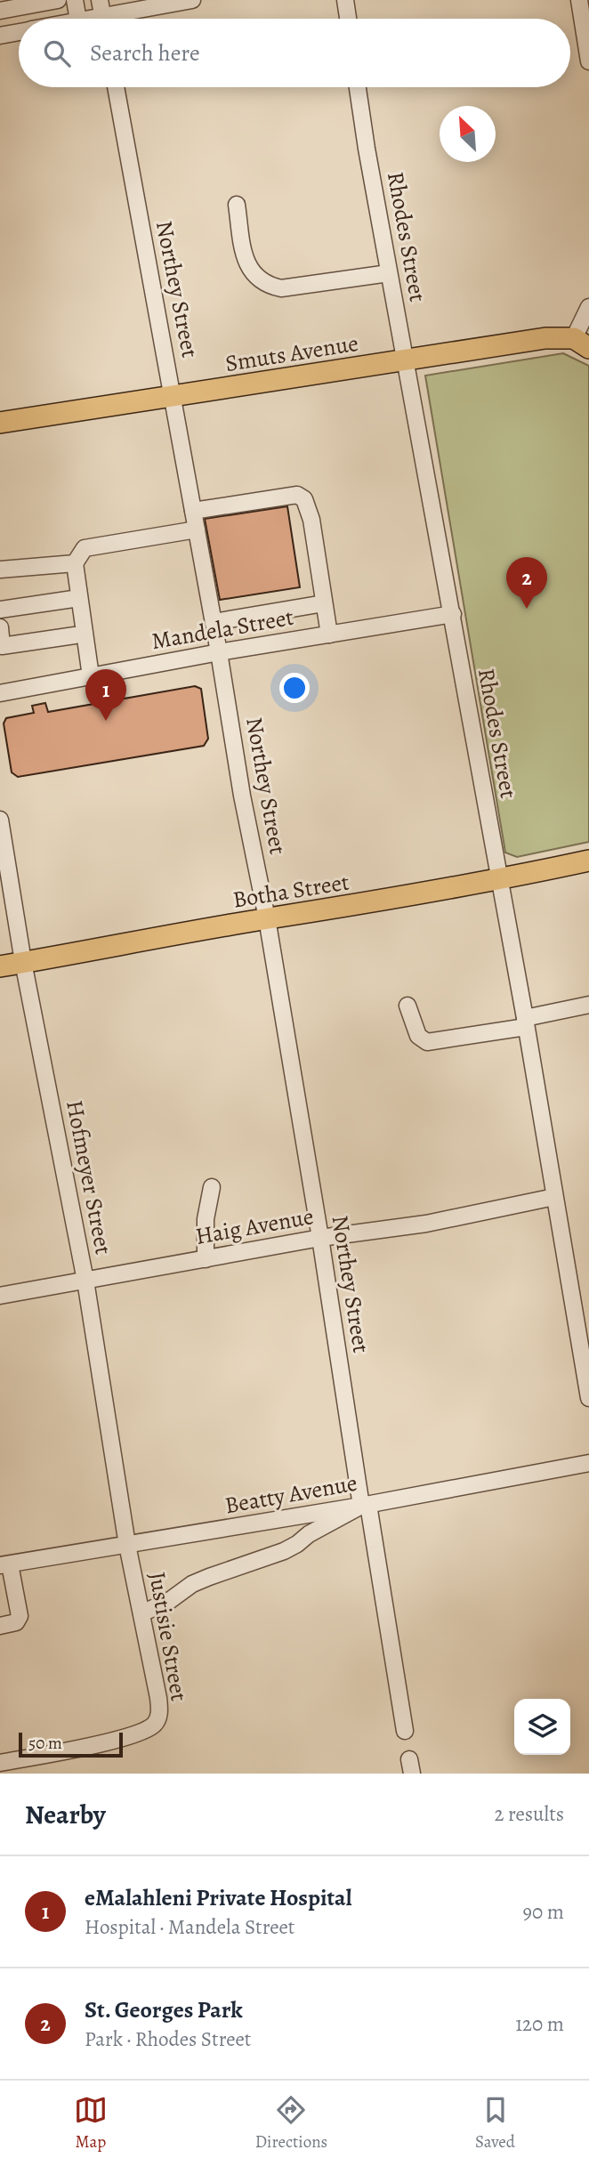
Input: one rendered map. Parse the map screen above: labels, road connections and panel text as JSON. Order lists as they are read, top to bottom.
{
  "streets": {
    "main road": ["Smuts Avenue", "Botha Street"],
    "street": [
      "Rhodes Street",
      "Northey Street",
      "Mandela Street",
      "Hofmeyer Street",
      "Haig Avenue",
      "Beatty Avenue",
      "Justisie Street"
    ]
  },
  "crossings": [
    ["Rhodes Street", "Smuts Avenue"],
    ["Rhodes Street", "Mandela Street"],
    ["Rhodes Street", "Botha Street"],
    ["Rhodes Street", "Haig Avenue"],
    ["Northey Street", "Smuts Avenue"],
    ["Northey Street", "Mandela Street"],
    ["Northey Street", "Botha Street"],
    ["Northey Street", "Haig Avenue"],
    ["Northey Street", "Beatty Avenue"],
    ["Botha Street", "Hofmeyer Street"],
    ["Hofmeyer Street", "Haig Avenue"],
    ["Hofmeyer Street", "Beatty Avenue"],
    ["Hofmeyer Street", "Justisie Street"],
    ["Beatty Avenue", "Justisie Street"]
  ],
  "scale_bar": "50 m",
  "north": "top left",
  "page": {
    "search": "Search here",
    "pins": ["2", "1"],
    "scale": "50 m",
    "heading": ["Nearby", "2 results"],
    "list": [
      {
        "mark": "1",
        "name": "eMalahleni Private Hospital",
        "note": "Hospital · Mandela Street",
        "value": "90 m"
      },
      {
        "mark": "2",
        "name": "St. Georges Park",
        "note": "Park · Rhodes Street",
        "value": "120 m"
      }
    ],
    "nav": ["Map", "Directions", "Saved"]
  }
}
